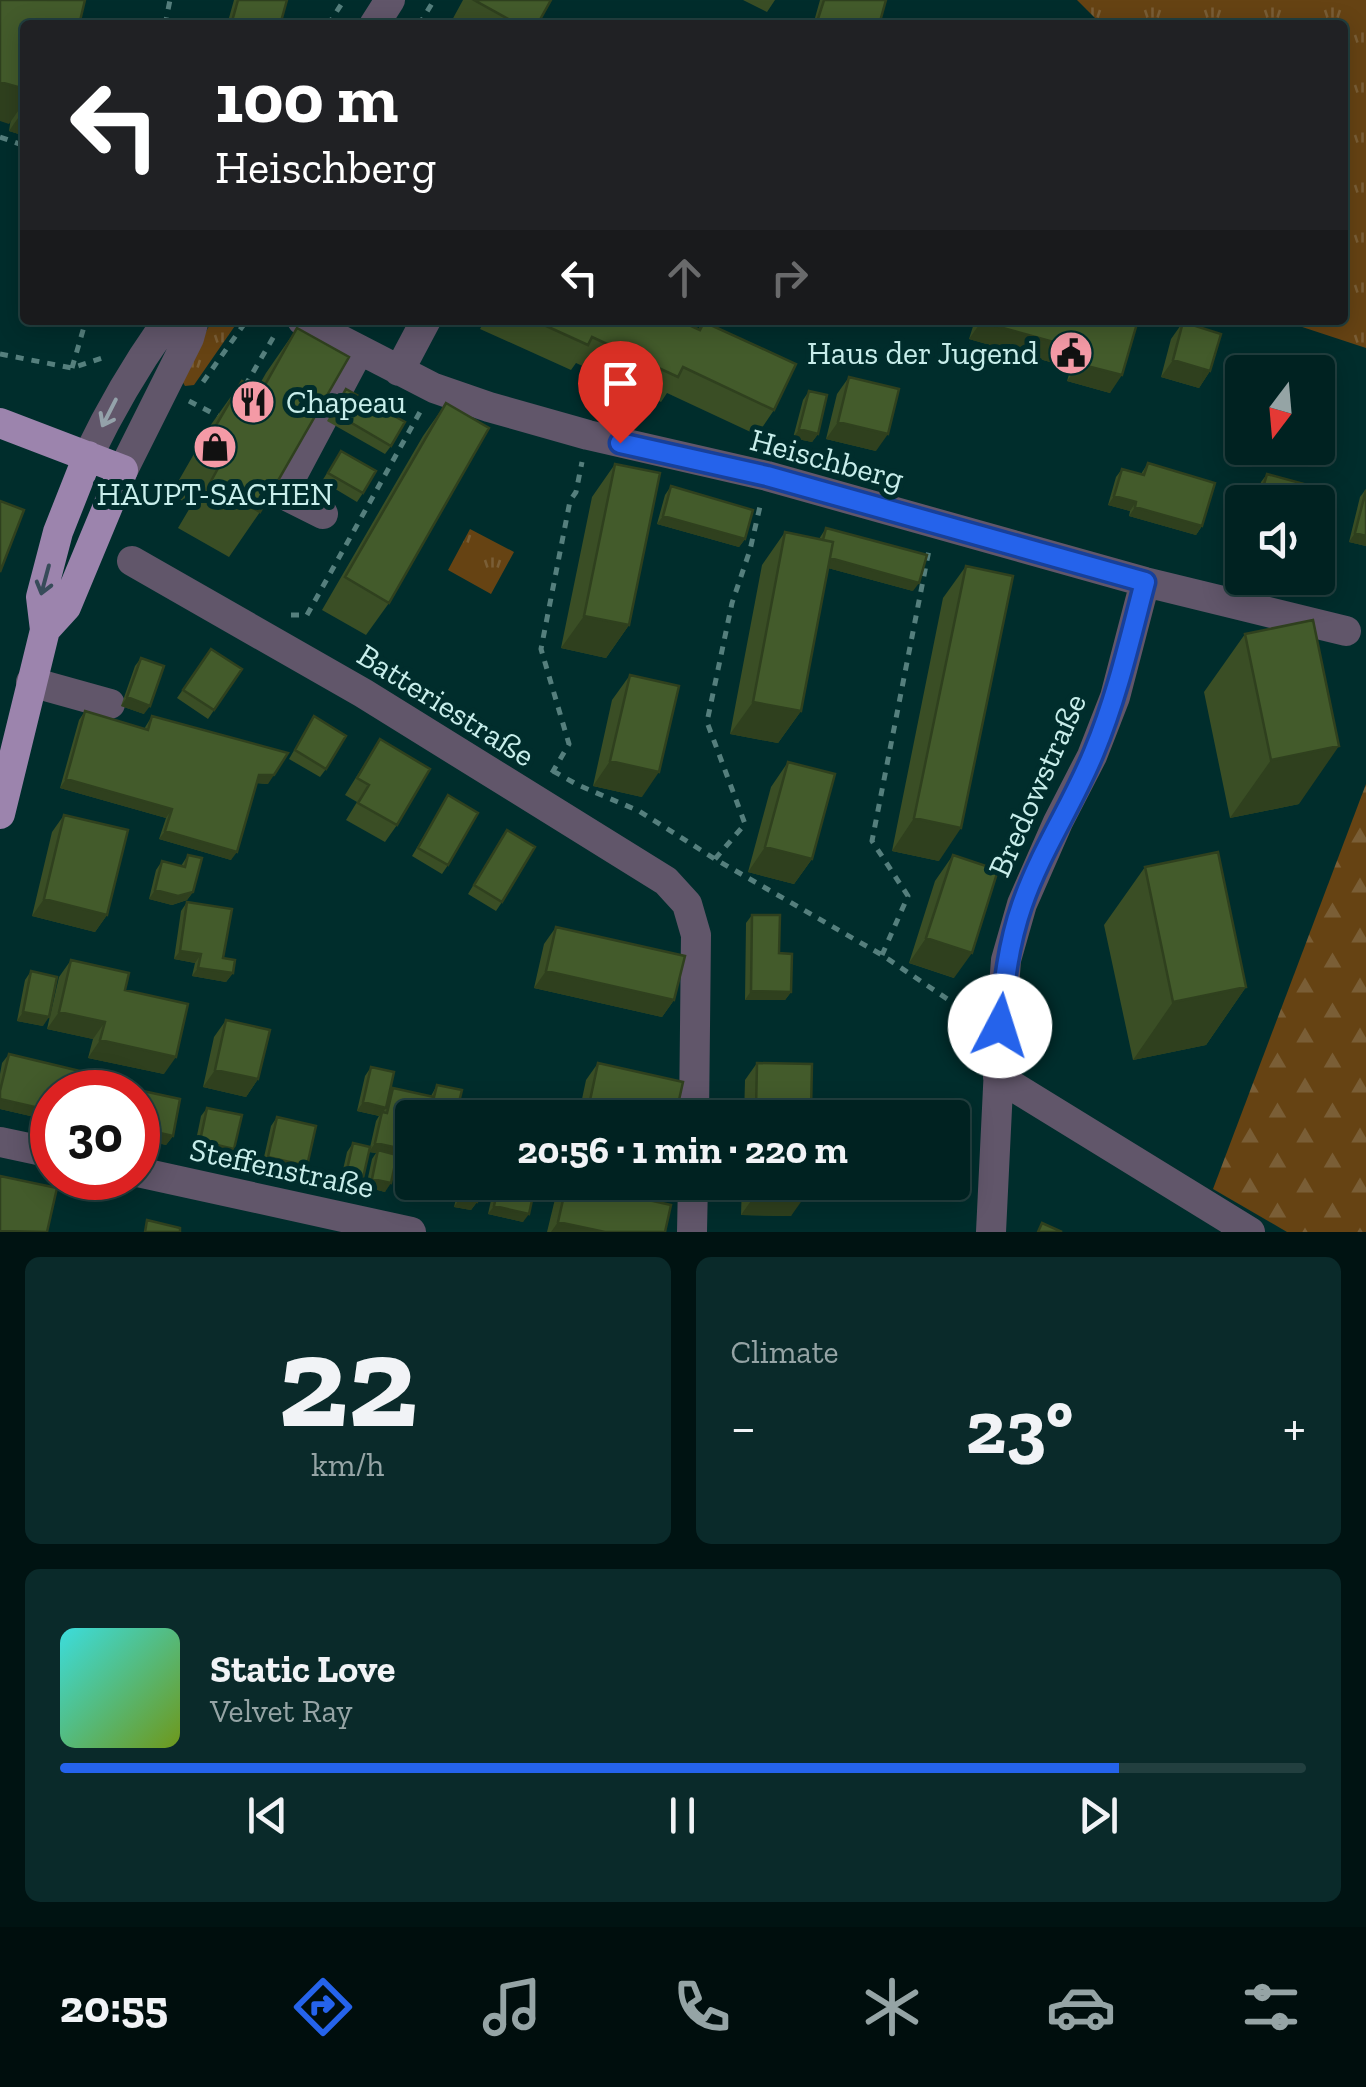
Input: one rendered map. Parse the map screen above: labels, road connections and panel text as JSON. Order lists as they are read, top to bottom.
{
  "streets": {
    "street": [
      "Heischberg",
      "Batteriestraße",
      "Bredowstraße",
      "Steffenstraße"
    ]
  },
  "crossings": [
    ["Heischberg", "Bredowstraße"]
  ],
  "places": {
    "public building": ["Haus der Jugend"],
    "restaurant": ["Chapeau"],
    "shop": ["HAUPT-SACHEN"]
  },
  "north": "bottom",
  "page": {
    "turn": ["100 m", "Heischberg"],
    "limit": "30",
    "trip": "20:56 · 1 min · 220 m",
    "tile": [
      ["22", "km/h"],
      "Climate"
    ],
    "heat": ["−", "23°", "+"],
    "song": ["Static Love", "Velvet Ray"],
    "tabs": "20:55"
  }
}
